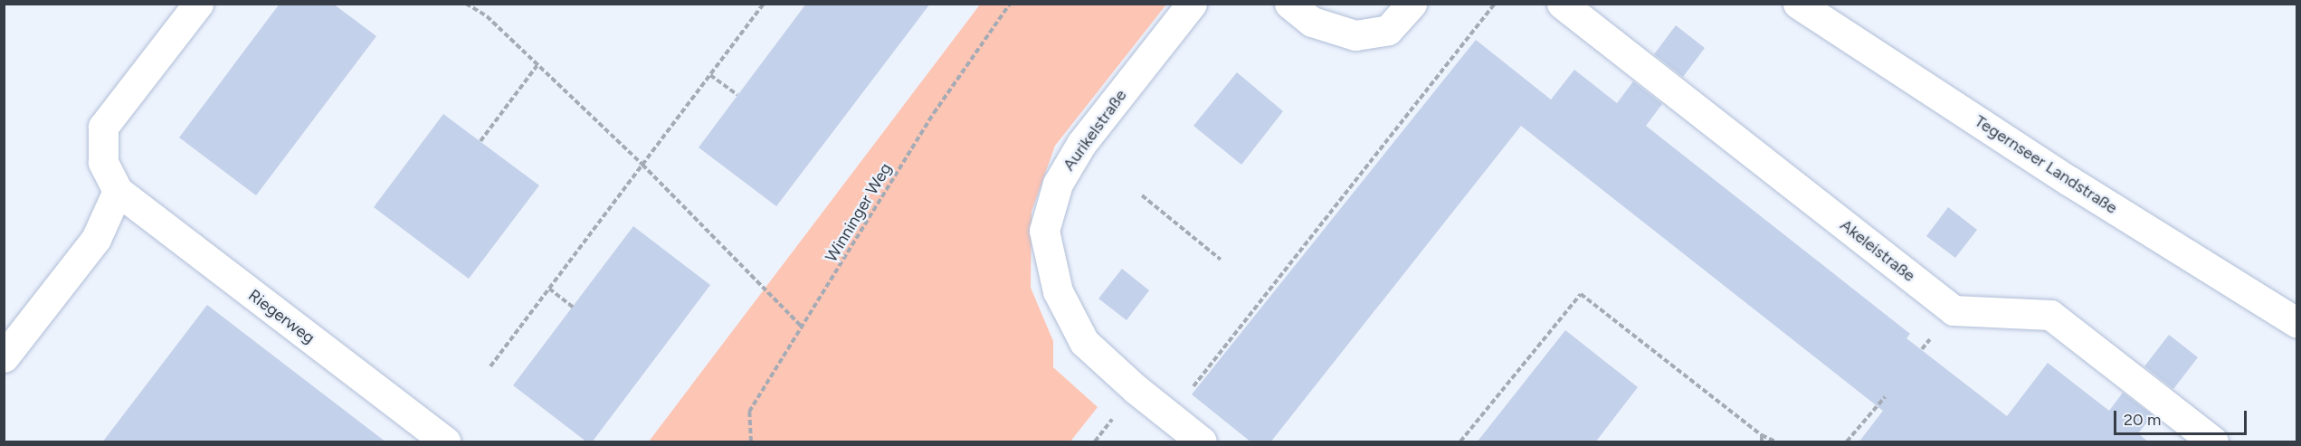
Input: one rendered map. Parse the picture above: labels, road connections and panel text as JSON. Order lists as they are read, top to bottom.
{
  "streets": {
    "street": [
      "Aurikelstraße",
      "Tegernseer Landstraße",
      "Akeleistraße",
      "Riegerweg"
    ],
    "path": ["Winninger Weg"]
  },
  "scale_bar": "20 m"
}
